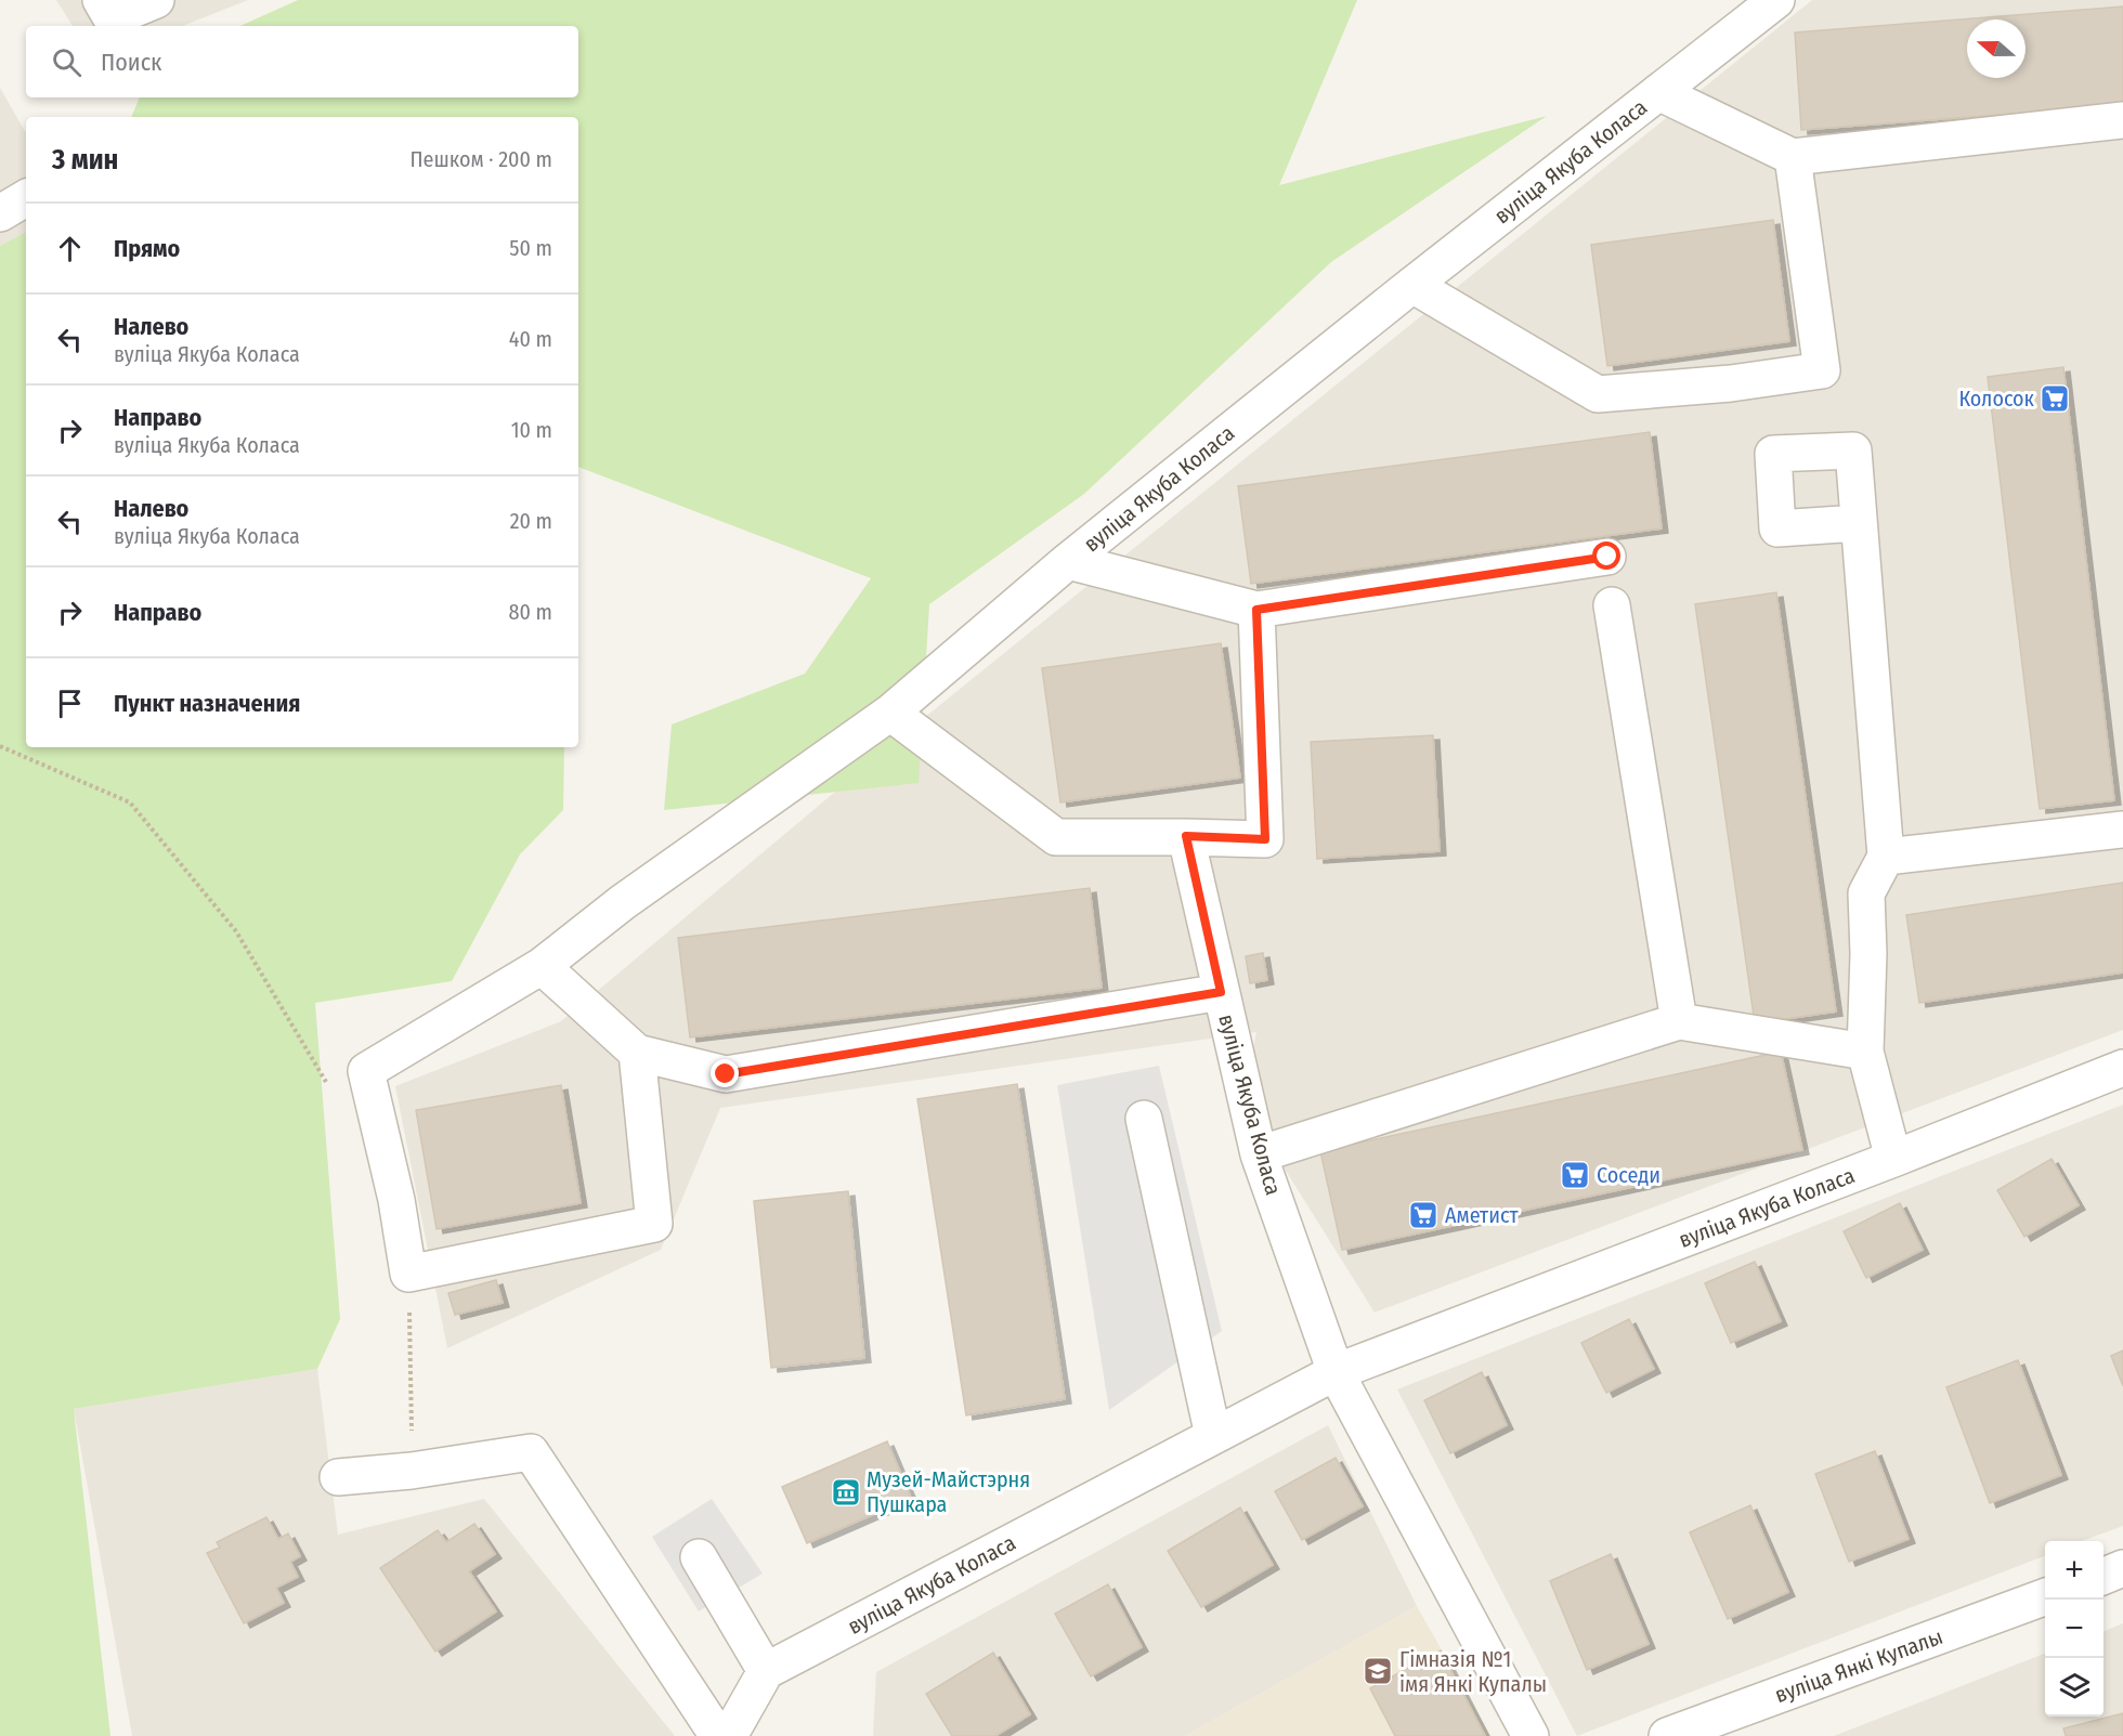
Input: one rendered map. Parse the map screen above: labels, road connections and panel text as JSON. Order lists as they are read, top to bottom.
{
  "streets": {
    "street": ["вуліца Якуба Коласа", "вуліца Янкі Купалы"]
  },
  "places": {
    "supermarket": ["Колосок", "Соседи", "Аметист"],
    "museum": ["Музей-Майстэрня Пушкара"],
    "school or university": ["Гімназія №1 імя Янкі Купалы"]
  },
  "north": "left",
  "page": {
    "search": "Поиск",
    "heading": ["3 мин", "Пешком · 200 m"],
    "list": [
      ["Прямо", "50 m"],
      ["Налево", "вуліца Якуба Коласа", "40 m"],
      ["Направо", "вуліца Якуба Коласа", "10 m"],
      ["Налево", "вуліца Якуба Коласа", "20 m"],
      ["Направо", "80 m"],
      "Пункт назначения"
    ],
    "map_buttons": ["+", "−"]
  }
}
